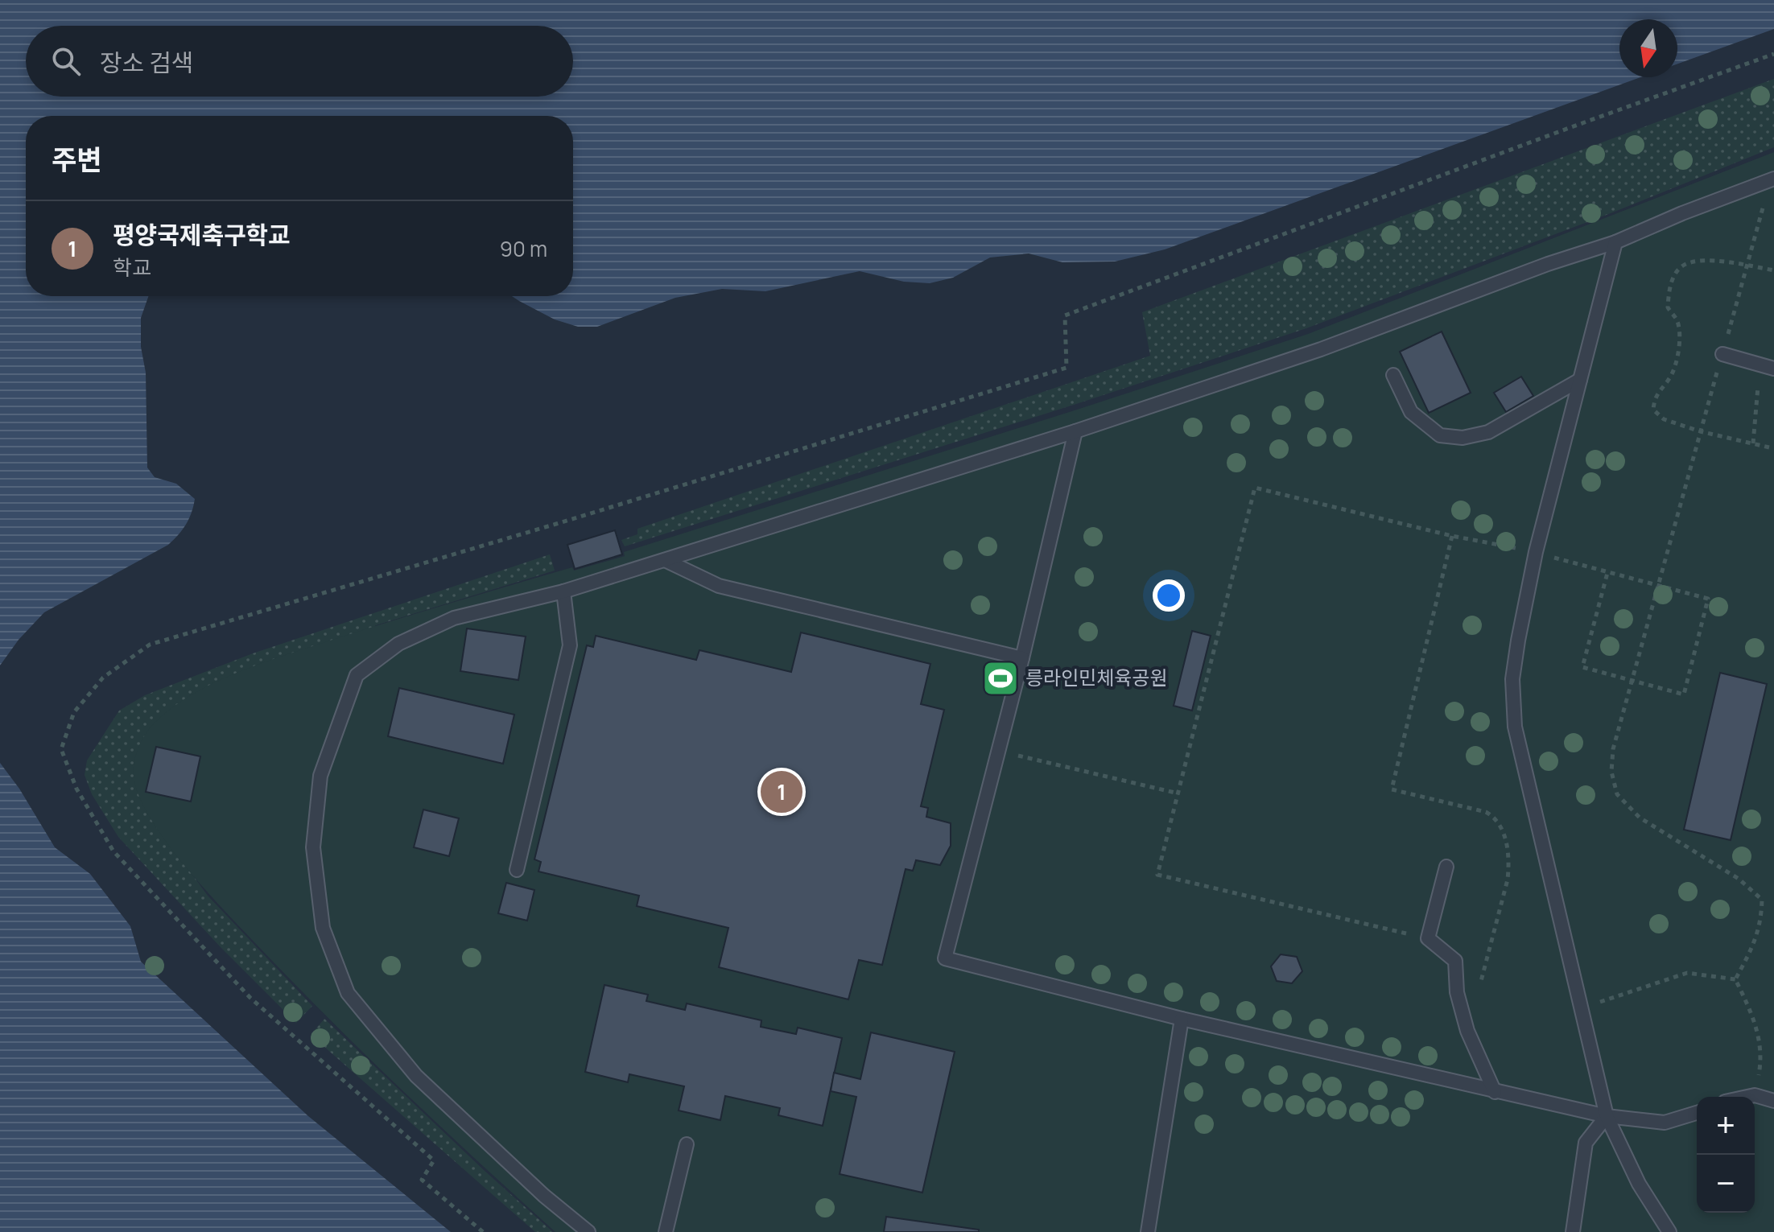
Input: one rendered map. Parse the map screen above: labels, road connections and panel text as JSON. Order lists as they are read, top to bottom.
{
  "places": {
    "sports": ["릉라인민체육공원"]
  },
  "north": "bottom",
  "page": {
    "search": "장소 검색",
    "heading": "주변",
    "list": [
      {
        "mark": "1",
        "name": "평양국제축구학교",
        "note": "학교",
        "value": "90 m"
      }
    ],
    "pins": "1",
    "map_buttons": ["+", "−"]
  }
}
